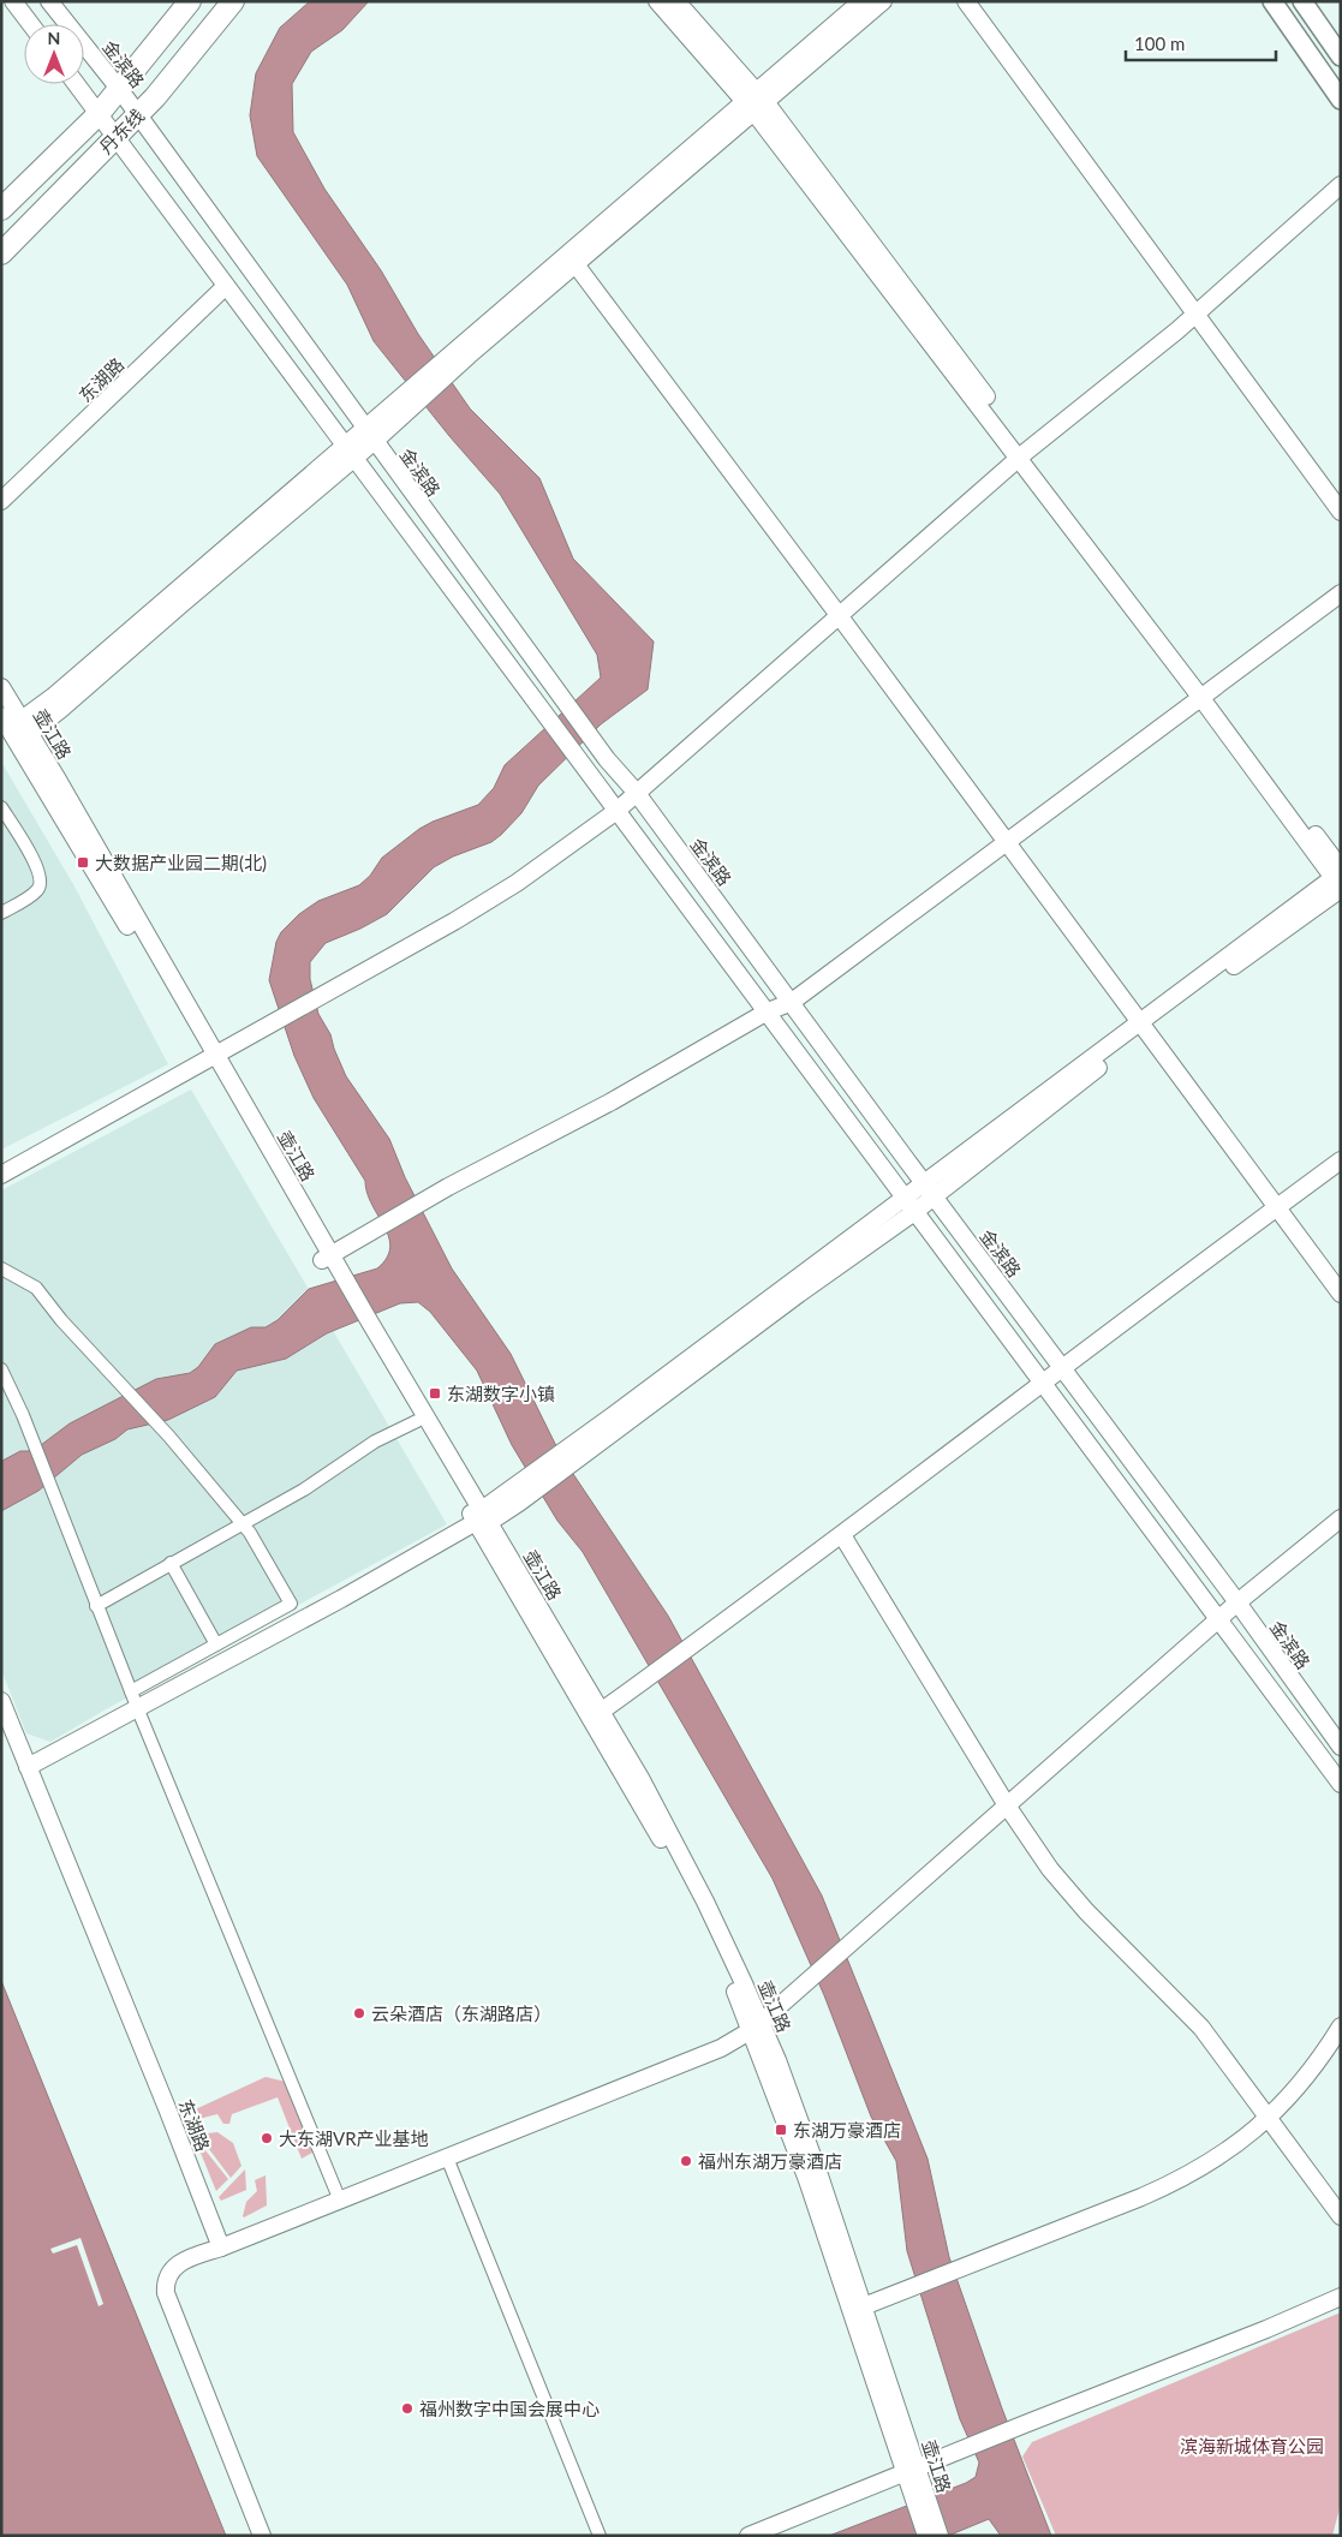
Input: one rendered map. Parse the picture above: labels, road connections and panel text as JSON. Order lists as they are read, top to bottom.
{
  "streets": {
    "highway": ["丹东线"],
    "street": ["金滨路", "东湖路", "壶江路"]
  },
  "crossings": [
    ["金滨路", "丹东线"]
  ],
  "parks": ["滨海新城体育公园"],
  "places": {
    "transit": ["大数据产业园二期(北)", "东湖数字小镇", "东湖万豪酒店"],
    "other": [
      "云朵酒店（东湖路店）",
      "大东湖VR产业基地",
      "福州东湖万豪酒店",
      "福州数字中国会展中心"
    ]
  },
  "scale_bar": "100 m",
  "north": "top"
}
